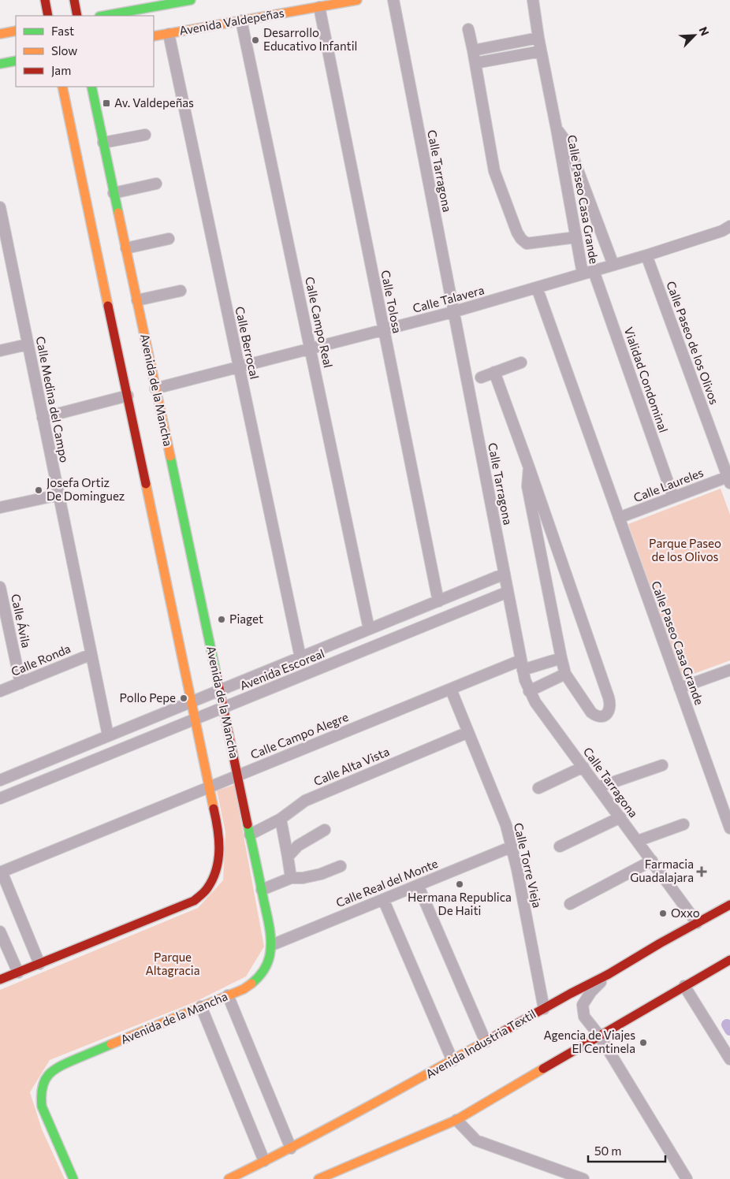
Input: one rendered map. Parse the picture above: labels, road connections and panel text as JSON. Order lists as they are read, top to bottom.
{
  "streets": {
    "street": [
      "Avenida Valdepeñas",
      "Calle Tarragona",
      "Calle Paseo Casa Grande",
      "Calle Talavera",
      "Calle Tolosa",
      "Calle Campo Real",
      "Calle Berrocal",
      "Calle Paseo de los Olivos",
      "Vialidad Condominal",
      "Avenida de la Mancha",
      "Calle Medina del Campo",
      "Calle Laureles",
      "Calle Ávila",
      "Calle Ronda",
      "Avenida Escoreal",
      "Calle Campo Alegre",
      "Calle Alta Vista",
      "Calle Torre Vieja",
      "Calle Real del Monte",
      "Avenida Industria Textil"
    ]
  },
  "crossings": [
    ["Avenida Valdepeñas", "Calle Tolosa"],
    ["Avenida Valdepeñas", "Calle Campo Real"],
    ["Avenida Valdepeñas", "Calle Berrocal"],
    ["Calle Tarragona", "Calle Talavera"],
    ["Calle Tarragona", "Avenida Escoreal"],
    ["Calle Tarragona", "Calle Campo Alegre"],
    ["Calle Tarragona", "Avenida Industria Textil"],
    ["Calle Paseo Casa Grande", "Calle Talavera"],
    ["Calle Paseo Casa Grande", "Calle Laureles"],
    ["Calle Talavera", "Calle Tolosa"],
    ["Calle Talavera", "Calle Campo Real"],
    ["Calle Talavera", "Calle Berrocal"],
    ["Calle Talavera", "Calle Paseo de los Olivos"],
    ["Calle Talavera", "Vialidad Condominal"],
    ["Calle Talavera", "Avenida de la Mancha"],
    ["Calle Tolosa", "Avenida Escoreal"],
    ["Calle Campo Real", "Avenida Escoreal"],
    ["Calle Berrocal", "Avenida Escoreal"],
    ["Calle Paseo de los Olivos", "Calle Laureles"],
    ["Vialidad Condominal", "Calle Laureles"],
    ["Avenida de la Mancha", "Avenida Escoreal"],
    ["Avenida de la Mancha", "Calle Campo Alegre"],
    ["Avenida de la Mancha", "Calle Alta Vista"],
    ["Avenida de la Mancha", "Calle Real del Monte"],
    ["Calle Medina del Campo", "Calle Ronda"],
    ["Calle Medina del Campo", "Avenida Escoreal"],
    ["Calle Ávila", "Calle Ronda"],
    ["Calle Campo Alegre", "Calle Torre Vieja"],
    ["Calle Alta Vista", "Calle Torre Vieja"],
    ["Calle Torre Vieja", "Calle Real del Monte"],
    ["Calle Torre Vieja", "Avenida Industria Textil"]
  ],
  "parks": ["Parque Paseo de los Olivos", "Parque Altagracia"],
  "places": {
    "other": [
      "Desarrollo Educativo Infantil",
      "Josefa Ortiz De Dominguez",
      "Piaget",
      "Pollo Pepe",
      "Hermana Republica De Haiti",
      "Oxxo",
      "Agencia de Viajes El Centinela"
    ],
    "transit": ["Av. Valdepeñas"],
    "health": ["Farmacia Guadalajara"]
  },
  "legend": ["Fast", "Slow", "Jam"],
  "scale_bar": "50 m",
  "north": "top right"
}
